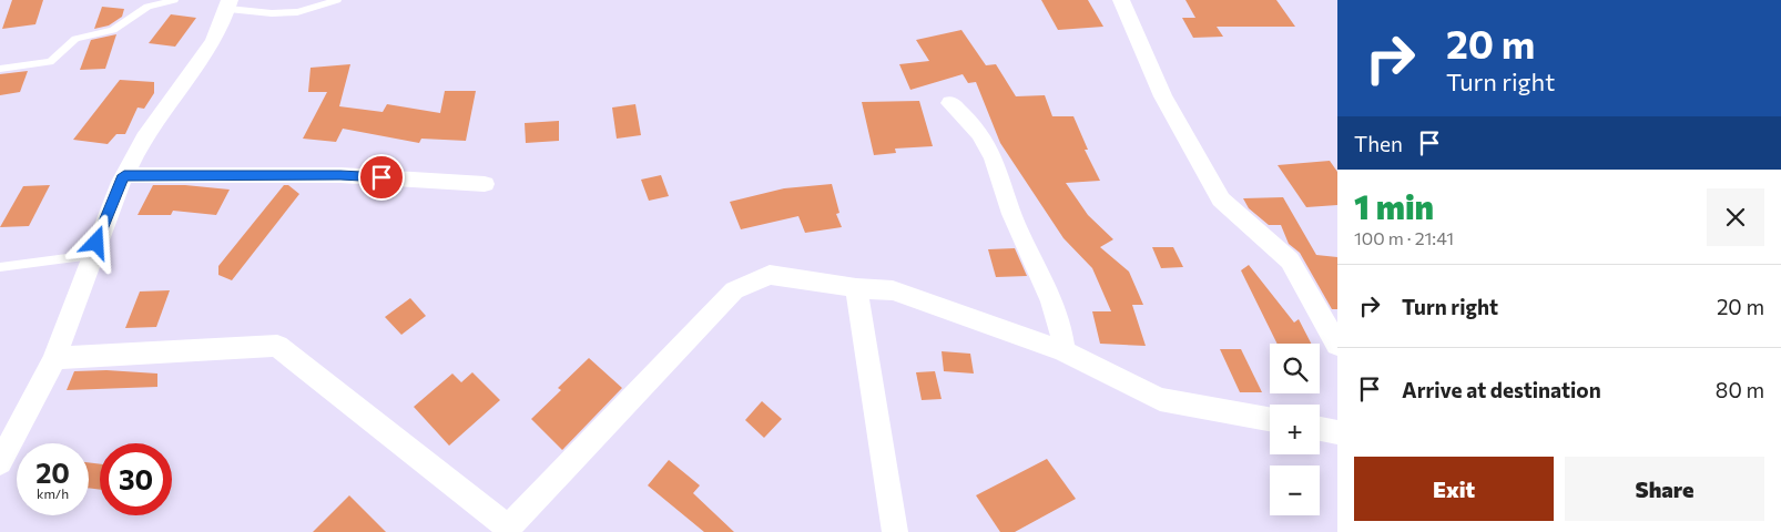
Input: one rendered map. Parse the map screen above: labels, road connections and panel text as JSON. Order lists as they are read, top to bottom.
{
  "page": {
    "turn": ["20 m", "Turn right"],
    "then": "Then",
    "heading": ["1 min", "100 m · 21:41"],
    "list": [
      {
        "name": "Turn right",
        "value": "20 m"
      },
      {
        "name": "Arrive at destination",
        "value": "80 m"
      }
    ],
    "map_buttons": ["+", "−"],
    "speed": "20 km/h",
    "limit": "30",
    "buttons": ["Exit", "Share"]
  }
}
